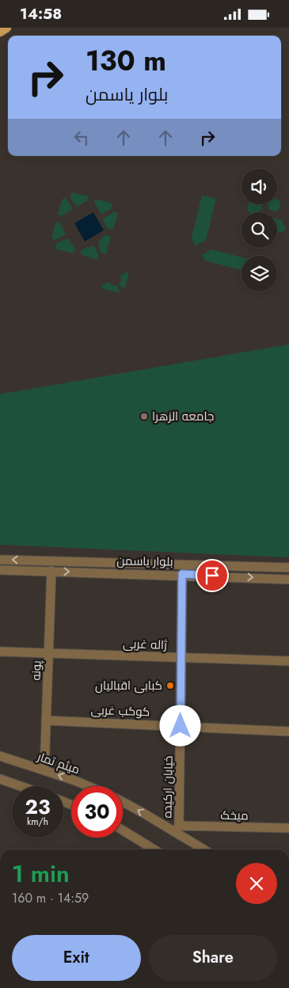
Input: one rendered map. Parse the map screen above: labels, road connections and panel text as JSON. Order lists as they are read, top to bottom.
{
  "streets": {
    "street": [
      "بلوار یاسمن",
      "ژاله غربی",
      "پونه",
      "کوکب غربی",
      "میثم تمار",
      "خیابان ارکیده",
      "میخک"
    ]
  },
  "crossings": [
    ["بلوار یاسمن", "پونه"],
    ["بلوار یاسمن", "خیابان ارکیده"],
    ["ژاله غربی", "پونه"],
    ["ژاله غربی", "خیابان ارکیده"],
    ["پونه", "کوکب غربی"],
    ["پونه", "میثم تمار"],
    ["کوکب غربی", "خیابان ارکیده"],
    ["خیابان ارکیده", "میخک"]
  ],
  "one_way": ["میثم تمار"],
  "places": ["جامعه الزهرا", "کبابی اقبالیان"],
  "page": {
    "status": "14:58",
    "turn": ["130 m", "بلوار یاسمن"],
    "speed": "23 km/h",
    "limit": "30",
    "heading": ["1 min", "160 m · 14:59"],
    "buttons": ["Exit", "Share"]
  }
}
